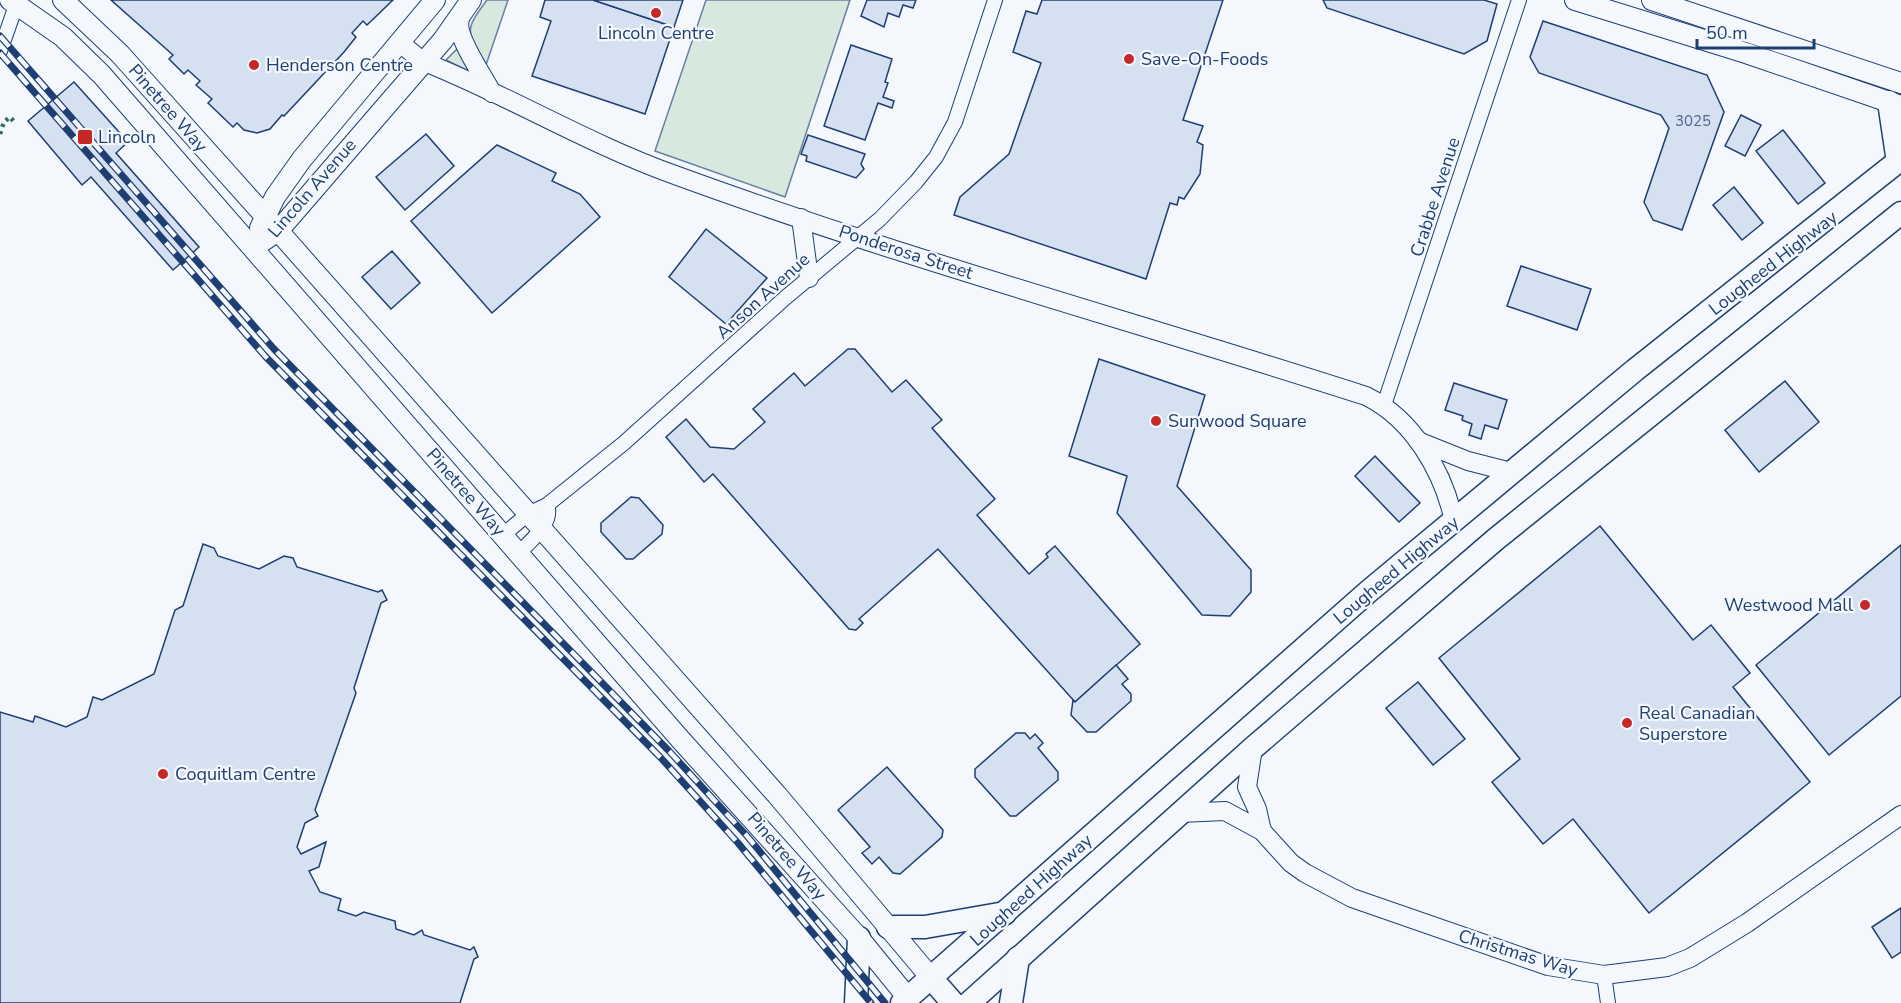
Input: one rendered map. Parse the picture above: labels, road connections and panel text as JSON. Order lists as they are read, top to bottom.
{
  "streets": {
    "main road": ["Pinetree Way", "Lincoln Avenue", "Lougheed Highway"],
    "street": [
      "Crabbe Avenue",
      "Ponderosa Street",
      "Anson Avenue",
      "Christmas Way"
    ]
  },
  "crossings": [
    ["Pinetree Way", "Lincoln Avenue"],
    ["Pinetree Way", "Lougheed Highway"],
    ["Pinetree Way", "Anson Avenue"],
    ["Lincoln Avenue", "Ponderosa Street"],
    ["Crabbe Avenue", "Ponderosa Street"],
    ["Ponderosa Street", "Lougheed Highway"],
    ["Ponderosa Street", "Anson Avenue"]
  ],
  "places": {
    "other": [
      "Lincoln Centre",
      "Save-On-Foods",
      "Henderson Centre",
      "Sunwood Square",
      "Westwood Mall",
      "Real Canadian Superstore",
      "Coquitlam Centre"
    ],
    "transit": ["Lincoln"]
  },
  "house_numbers": ["3025"],
  "scale_bar": "50 m"
}
